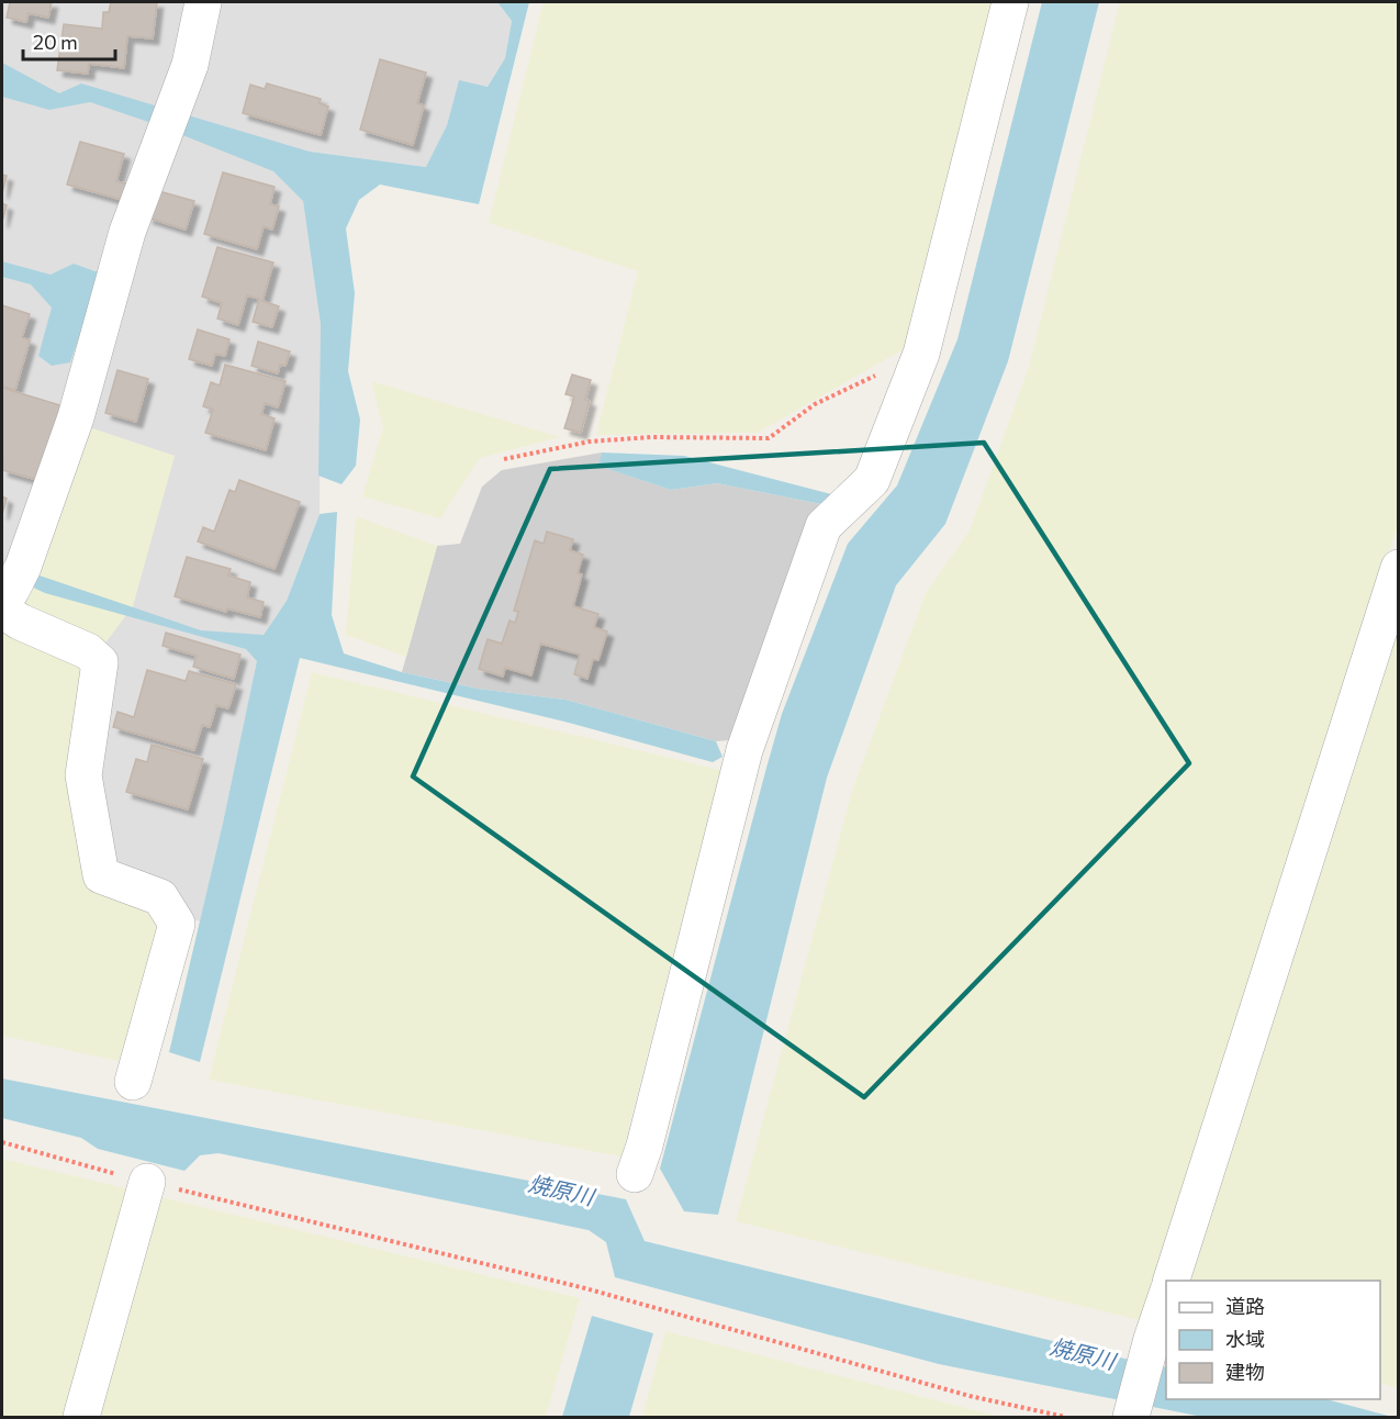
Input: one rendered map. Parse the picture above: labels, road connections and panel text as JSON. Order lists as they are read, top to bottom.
{
  "water": ["焼原川"],
  "legend": ["道路", "水域", "建物"],
  "scale_bar": "20 m"
}
